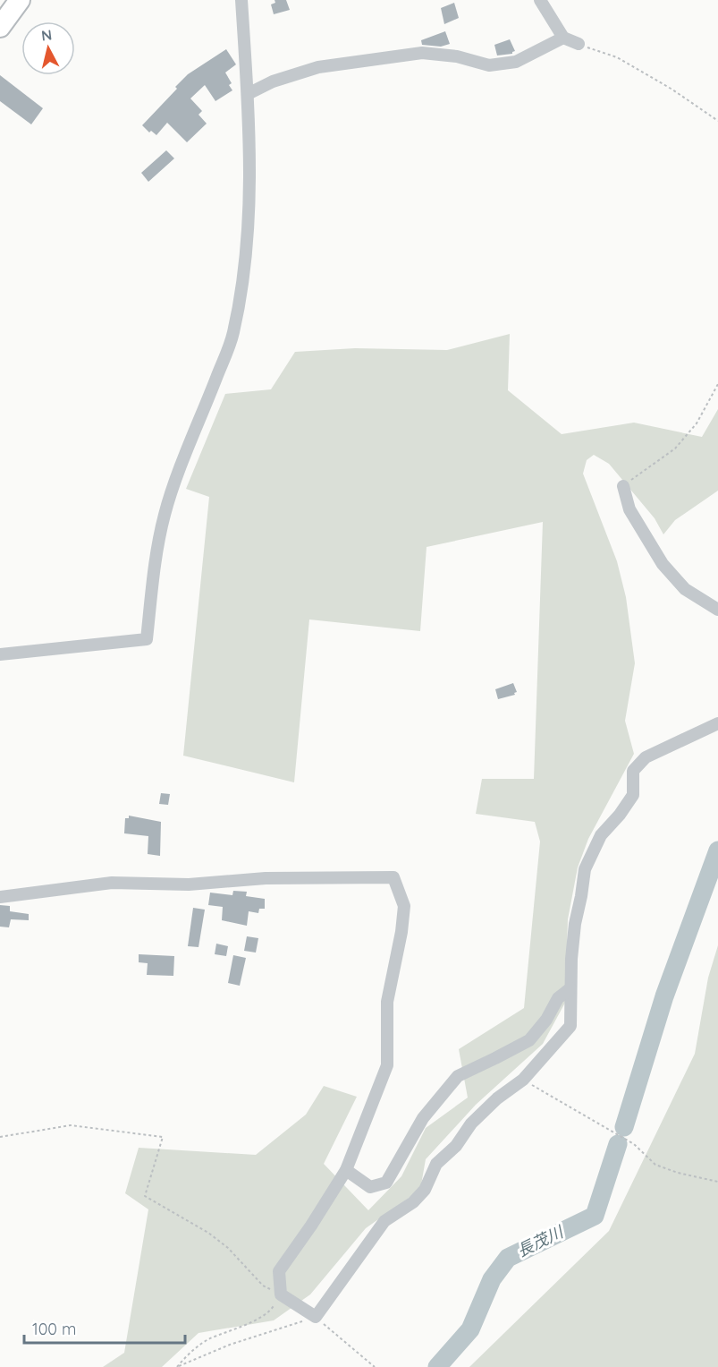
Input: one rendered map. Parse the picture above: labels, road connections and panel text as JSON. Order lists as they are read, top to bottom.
{
  "water": ["長茂川"],
  "scale_bar": "100 m",
  "north": "top"
}
